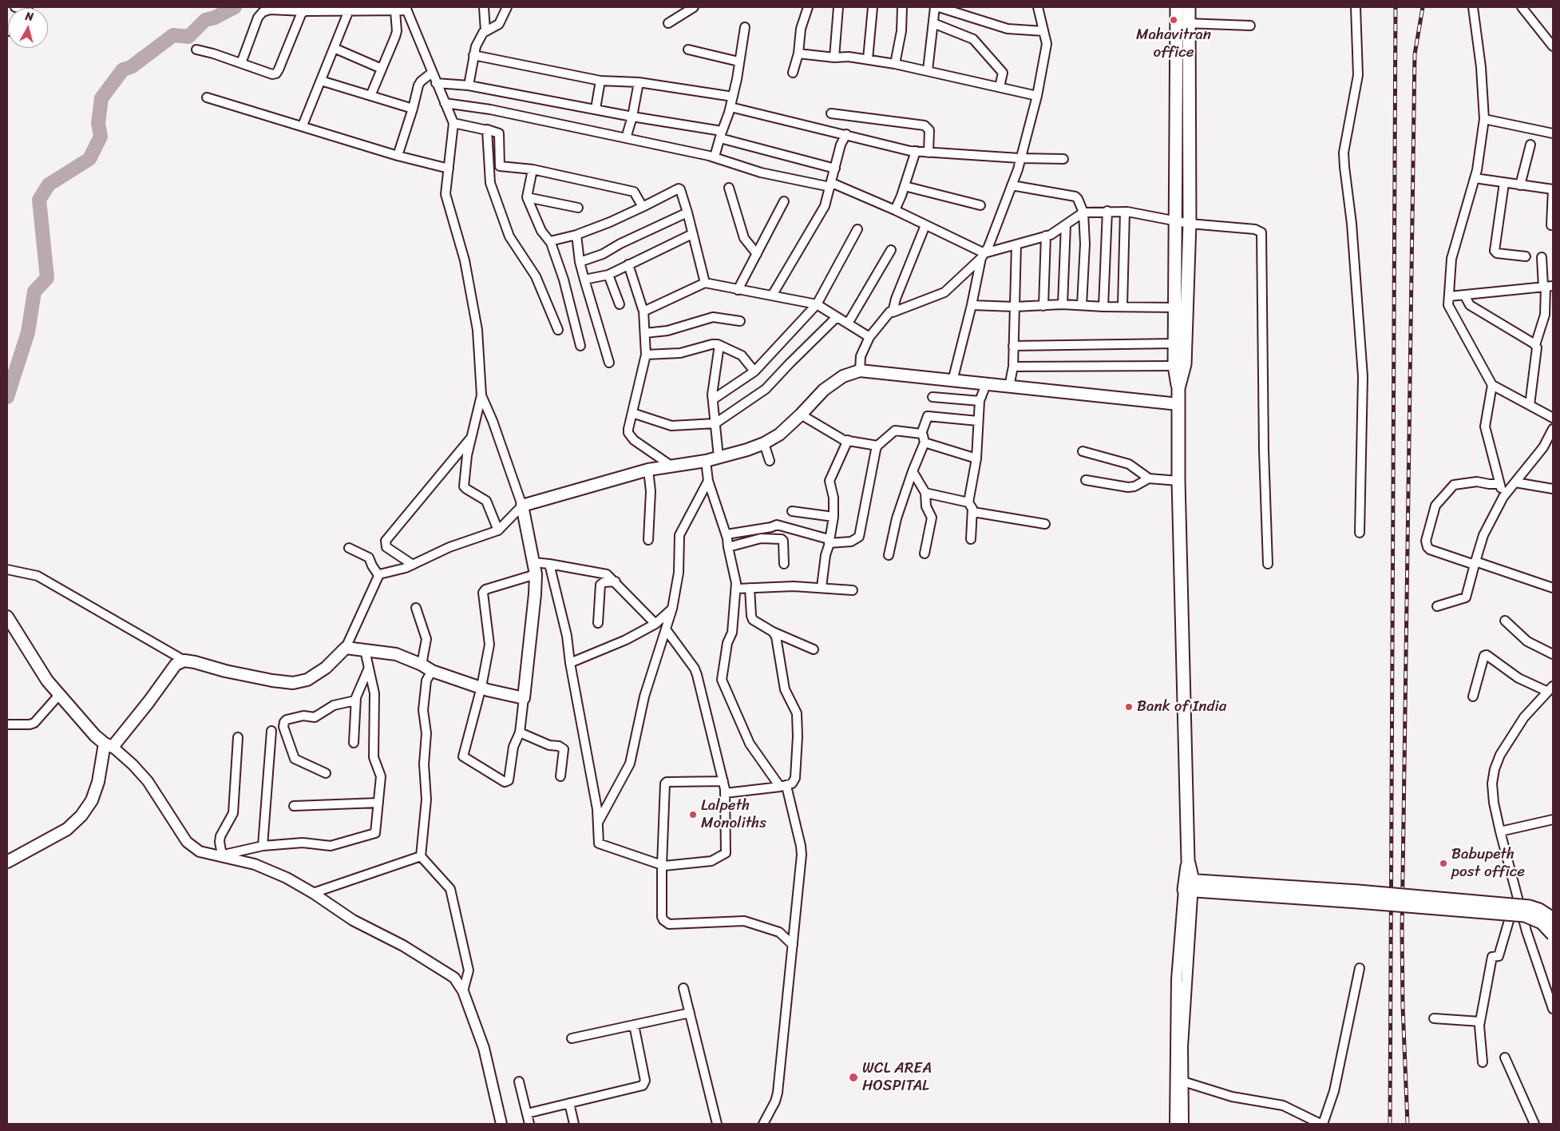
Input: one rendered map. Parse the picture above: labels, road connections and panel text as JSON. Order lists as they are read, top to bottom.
{
  "places": [
    "Mahavitran office",
    "Bank of India",
    "Lalpeth Monoliths",
    "Babupeth post office",
    "WCL AREA HOSPITAL"
  ],
  "north": "top"
}
